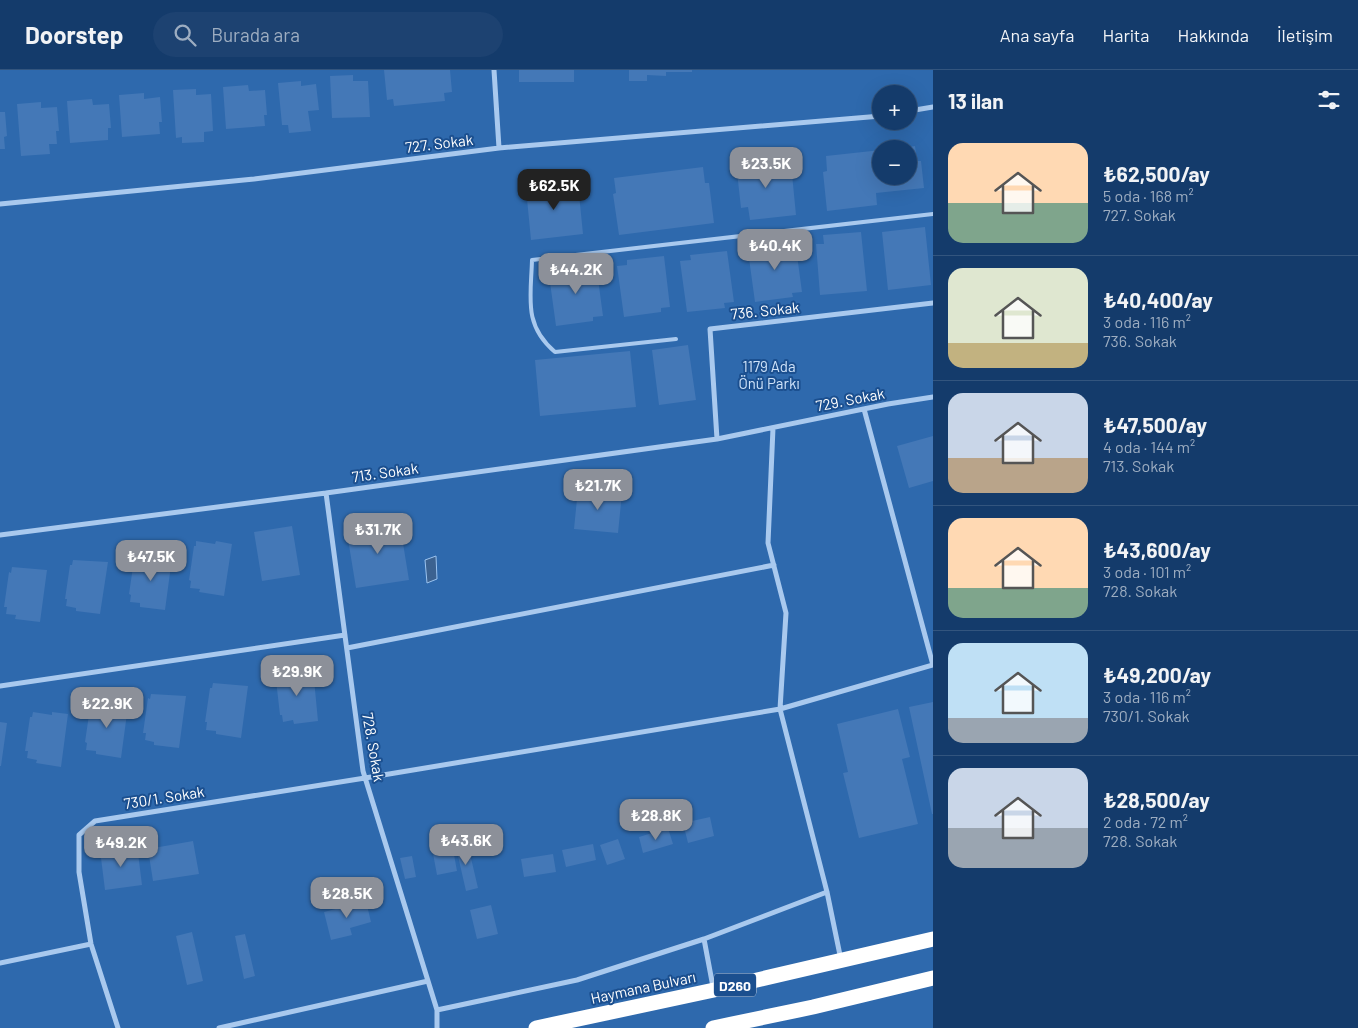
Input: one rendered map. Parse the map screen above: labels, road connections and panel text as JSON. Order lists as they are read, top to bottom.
{
  "streets": {
    "highway": ["D260", "Haymana Bulvarı"],
    "street": [
      "727. Sokak",
      "736. Sokak",
      "729. Sokak",
      "713. Sokak",
      "728. Sokak",
      "730/1. Sokak"
    ]
  },
  "crossings": [
    ["736. Sokak", "713. Sokak"],
    ["729. Sokak", "713. Sokak"],
    ["713. Sokak", "728. Sokak"],
    ["728. Sokak", "730/1. Sokak"]
  ],
  "parks": ["1179 Ada Önü Parkı"],
  "page": {
    "header": "Doorstep",
    "search": "Burada ara",
    "nav": [
      "Ana sayfa",
      "Harita",
      "Hakkında",
      "İletişim"
    ],
    "heading": "13 ilan",
    "map_buttons": ["+", "−"],
    "list": [
      {
        "name": "₺62,500/ay",
        "note": "5 oda · 168 m² · 727. Sokak"
      },
      {
        "name": "₺40,400/ay",
        "note": "3 oda · 116 m² · 736. Sokak"
      },
      {
        "name": "₺47,500/ay",
        "note": "4 oda · 144 m² · 713. Sokak"
      },
      {
        "name": "₺43,600/ay",
        "note": "3 oda · 101 m² · 728. Sokak"
      },
      {
        "name": "₺49,200/ay",
        "note": "3 oda · 116 m² · 730/1. Sokak"
      },
      {
        "name": "₺28,500/ay",
        "note": "2 oda · 72 m² · 728. Sokak"
      }
    ],
    "price": [
      "₺23.5K",
      "₺62.5K",
      "₺40.4K",
      "₺44.2K",
      "₺21.7K",
      "₺31.7K",
      "₺47.5K",
      "₺29.9K",
      "₺22.9K",
      "₺28.8K",
      "₺43.6K",
      "₺49.2K",
      "₺28.5K"
    ]
  }
}
